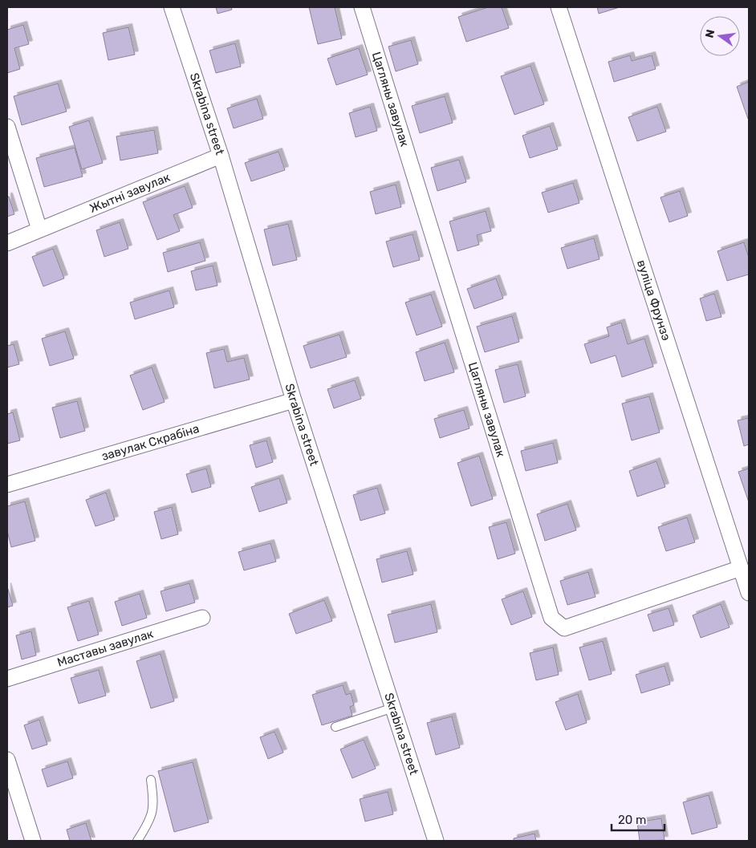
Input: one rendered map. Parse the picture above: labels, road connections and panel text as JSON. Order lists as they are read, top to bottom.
{
  "streets": {
    "street": [
      "Цагляны завулак",
      "Skrabina street",
      "Жытні завулак",
      "вуліца Фрунзэ",
      "завулак Скрабіна",
      "Маставы завулак"
    ]
  },
  "crossings": [
    ["Цагляны завулак", "вуліца Фрунзэ"],
    ["Skrabina street", "Жытні завулак"],
    ["Skrabina street", "завулак Скрабіна"]
  ],
  "scale_bar": "20 m",
  "north": "left"
}
